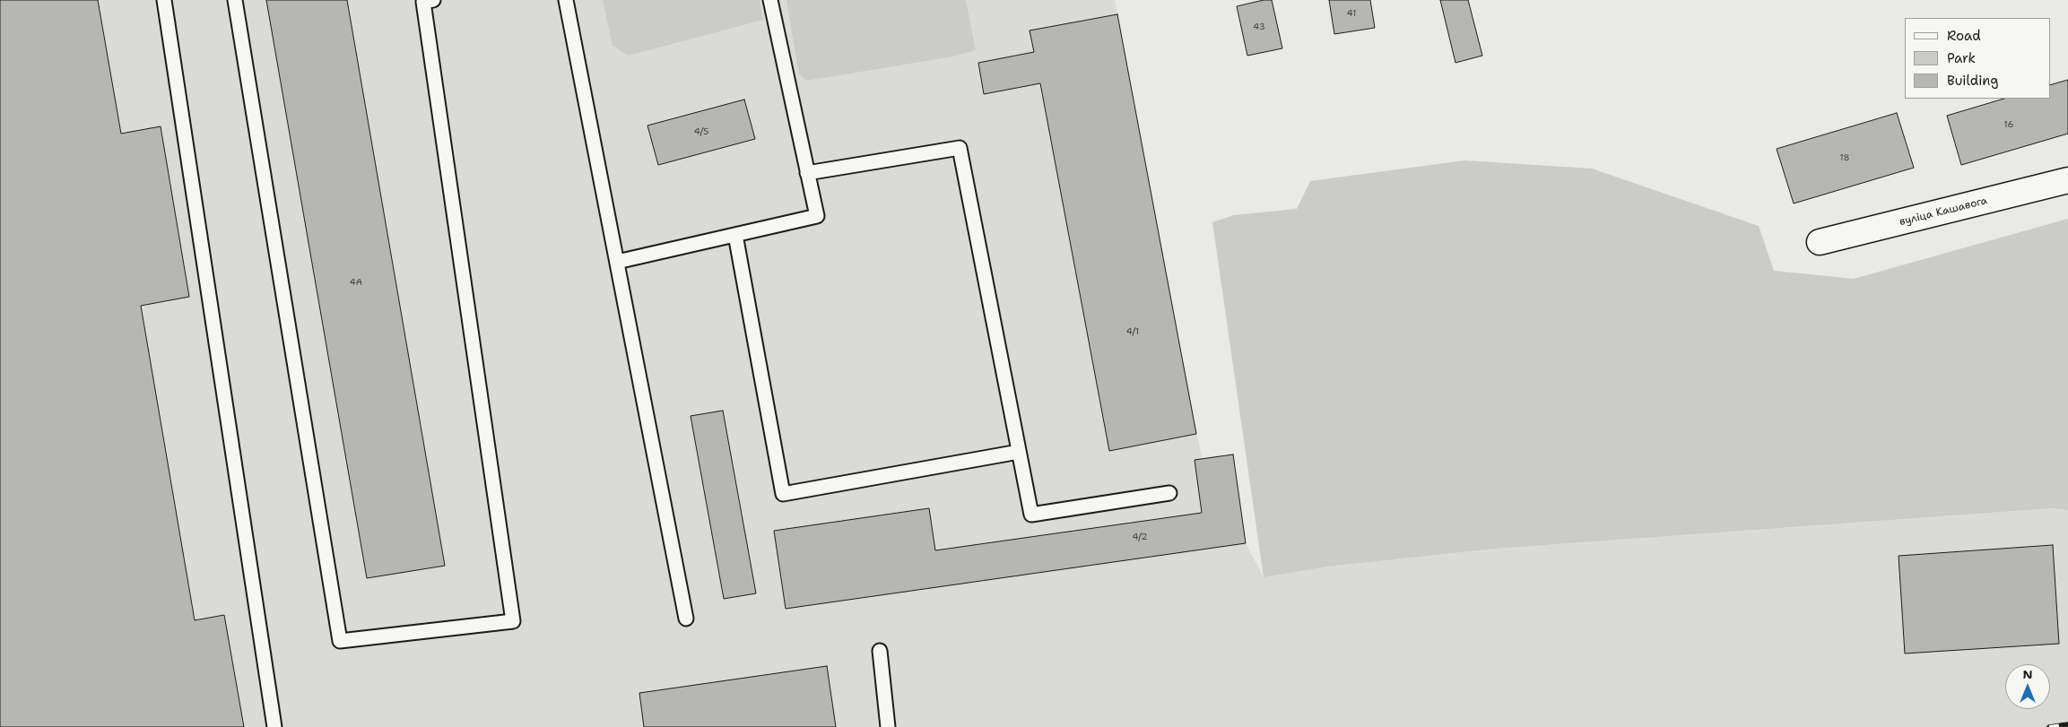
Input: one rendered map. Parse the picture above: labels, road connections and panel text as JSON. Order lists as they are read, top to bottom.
{
  "streets": {
    "street": ["вуліца Кашавога"]
  },
  "house_numbers": [
    "41",
    "43",
    "16",
    "4/5",
    "18",
    "4А",
    "4/1",
    "4/2"
  ],
  "legend": ["Road", "Park", "Building"],
  "north": "top"
}
